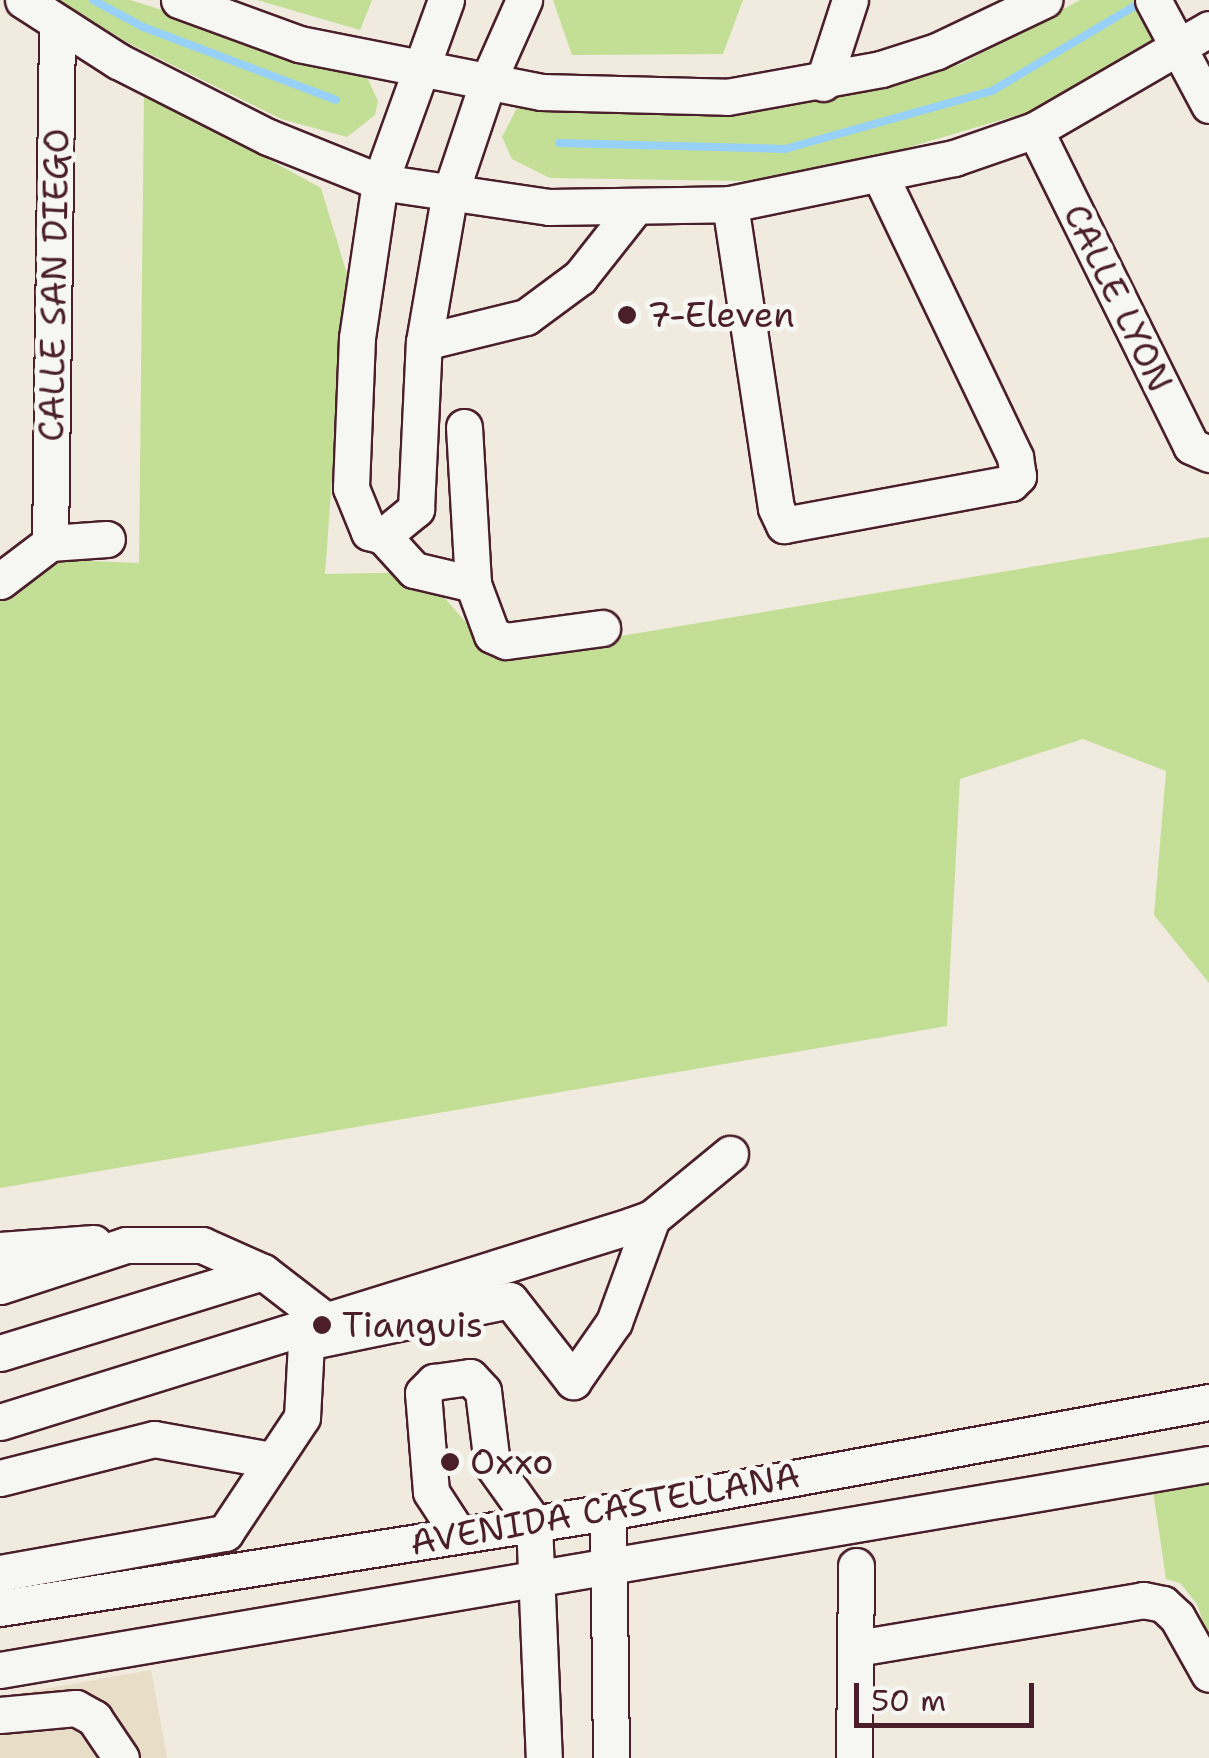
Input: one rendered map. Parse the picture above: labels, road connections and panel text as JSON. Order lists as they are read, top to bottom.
{
  "streets": {
    "street": ["CALLE SAN DIEGO", "CALLE LYON", "AVENIDA CASTELLANA"]
  },
  "places": ["7-Eleven", "Tianguis", "Oxxo"],
  "scale_bar": "50 m"
}
